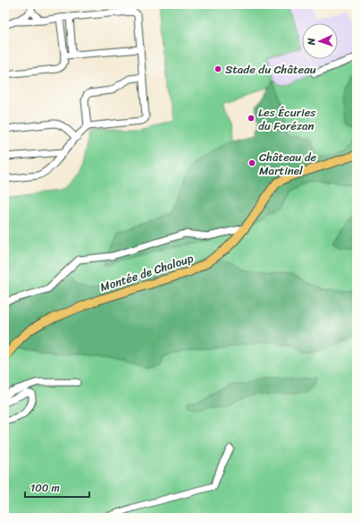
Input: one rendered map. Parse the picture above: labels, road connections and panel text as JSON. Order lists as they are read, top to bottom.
{
  "streets": {
    "main road": ["Montée de Chaloup"]
  },
  "places": ["Stade du Château", "Les Écuries du Forézan", "Château de Martinel"],
  "scale_bar": "100 m",
  "north": "left"
}
